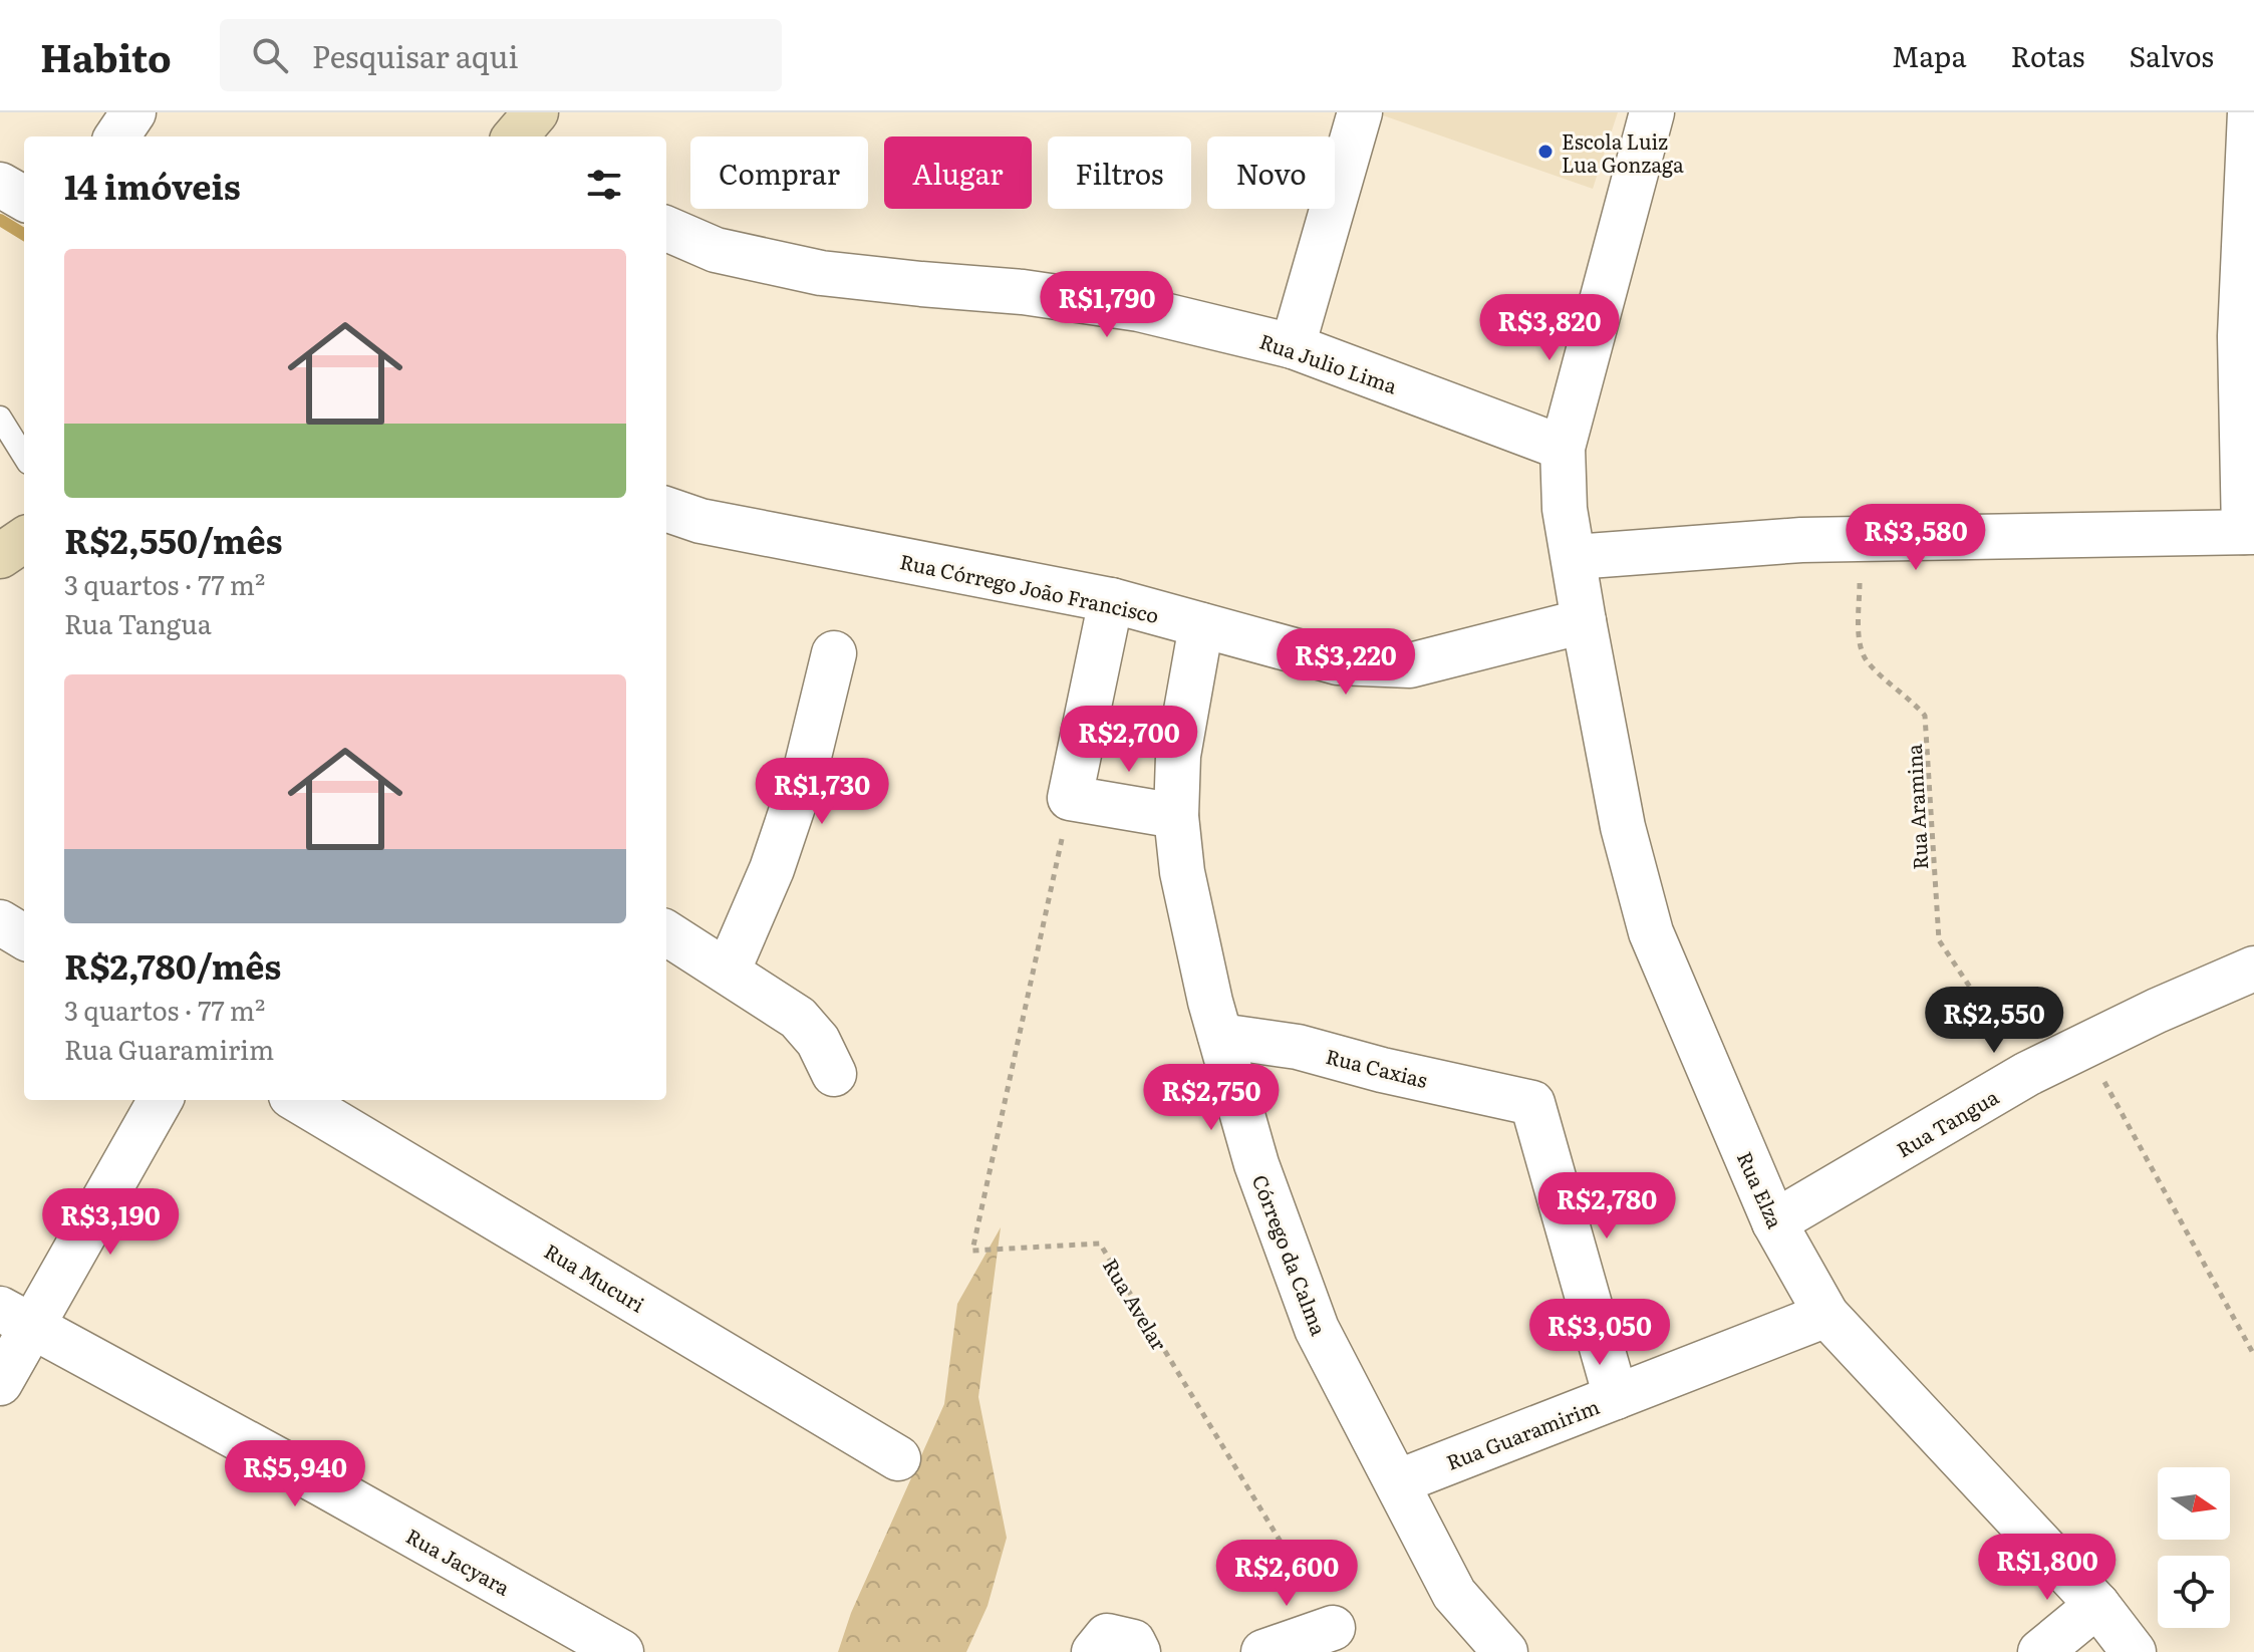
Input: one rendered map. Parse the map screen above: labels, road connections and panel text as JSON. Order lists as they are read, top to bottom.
{
  "streets": {
    "street": [
      "Rua Julio Lima",
      "Rua Córrego João Francisco",
      "Rua Caxias",
      "Rua Tangua",
      "Rua Elza",
      "Córrego da Calma",
      "Rua Mucuri",
      "Rua Guaramirim",
      "Rua Jacyara"
    ],
    "path": ["Rua Aramina", "Rua Avelar"]
  },
  "crossings": [
    ["Rua Julio Lima", "Rua Elza"],
    ["Rua Córrego João Francisco", "Rua Elza"],
    ["Rua Córrego João Francisco", "Córrego da Calma"],
    ["Rua Aramina", "Rua Tangua"],
    ["Rua Caxias", "Córrego da Calma"],
    ["Rua Caxias", "Rua Guaramirim"],
    ["Rua Tangua", "Rua Elza"],
    ["Rua Elza", "Rua Guaramirim"],
    ["Córrego da Calma", "Rua Guaramirim"]
  ],
  "places": ["Escola Luiz Lua Gonzaga"],
  "north": "right",
  "page": {
    "header": "Habito",
    "search": "Pesquisar aqui",
    "nav": ["Mapa", "Rotas", "Salvos"],
    "chip": [
      "Comprar",
      "Alugar",
      "Filtros",
      "Novo"
    ],
    "heading": "14 imóveis",
    "list": [
      {
        "name": "R$2,550/mês",
        "note": "3 quartos · 77 m² · Rua Tangua"
      },
      {
        "name": "R$2,780/mês",
        "note": "3 quartos · 77 m² · Rua Guaramirim"
      }
    ],
    "price": [
      "R$1,790",
      "R$3,820",
      "R$3,580",
      "R$3,220",
      "R$2,700",
      "R$1,730",
      "R$2,550",
      "R$2,750",
      "R$2,780",
      "R$3,190",
      "R$3,050",
      "R$5,940",
      "R$1,800",
      "R$2,600"
    ]
  }
}
